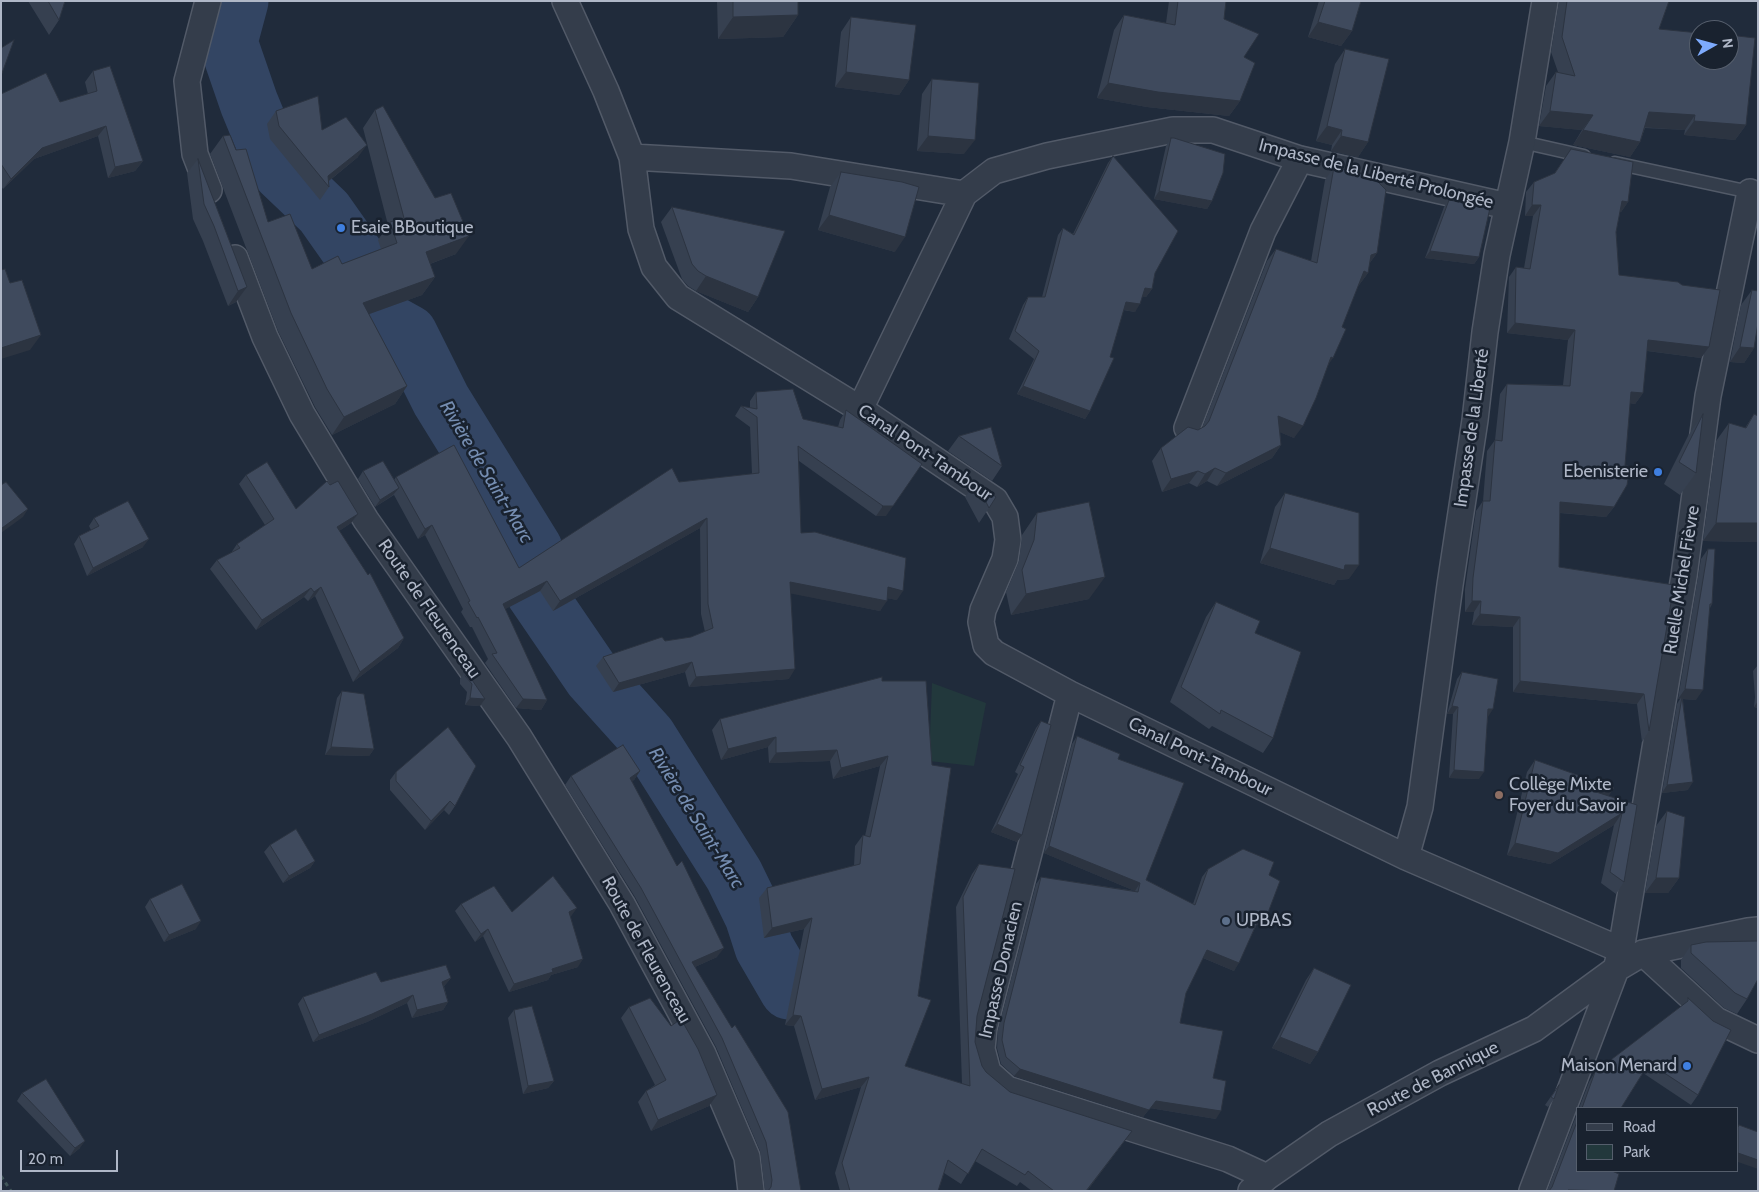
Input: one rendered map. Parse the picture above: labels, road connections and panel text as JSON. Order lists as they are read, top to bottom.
{
  "streets": {
    "street": [
      "Impasse de la Liberté Prolongée",
      "Impasse de la Liberté",
      "Canal Pont-Tambour",
      "Ruelle Michel Fièvre",
      "Route de Fleurenceau",
      "Impasse Donacien",
      "Route de Bannique"
    ]
  },
  "crossings": [
    ["Impasse de la Liberté Prolongée", "Impasse de la Liberté"],
    ["Impasse de la Liberté", "Canal Pont-Tambour"],
    ["Canal Pont-Tambour", "Ruelle Michel Fièvre"],
    ["Canal Pont-Tambour", "Impasse Donacien"],
    ["Canal Pont-Tambour", "Route de Bannique"],
    ["Ruelle Michel Fièvre", "Route de Bannique"],
    ["Impasse Donacien", "Route de Bannique"]
  ],
  "water": ["Rivière de Saint-Marc"],
  "places": [
    "Esaie BBoutique",
    "Ebenisterie",
    "Collège Mixte Foyer du Savoir",
    "UPBAS",
    "Maison Menard"
  ],
  "legend": ["Road", "Park"],
  "scale_bar": "20 m",
  "north": "right"
}
